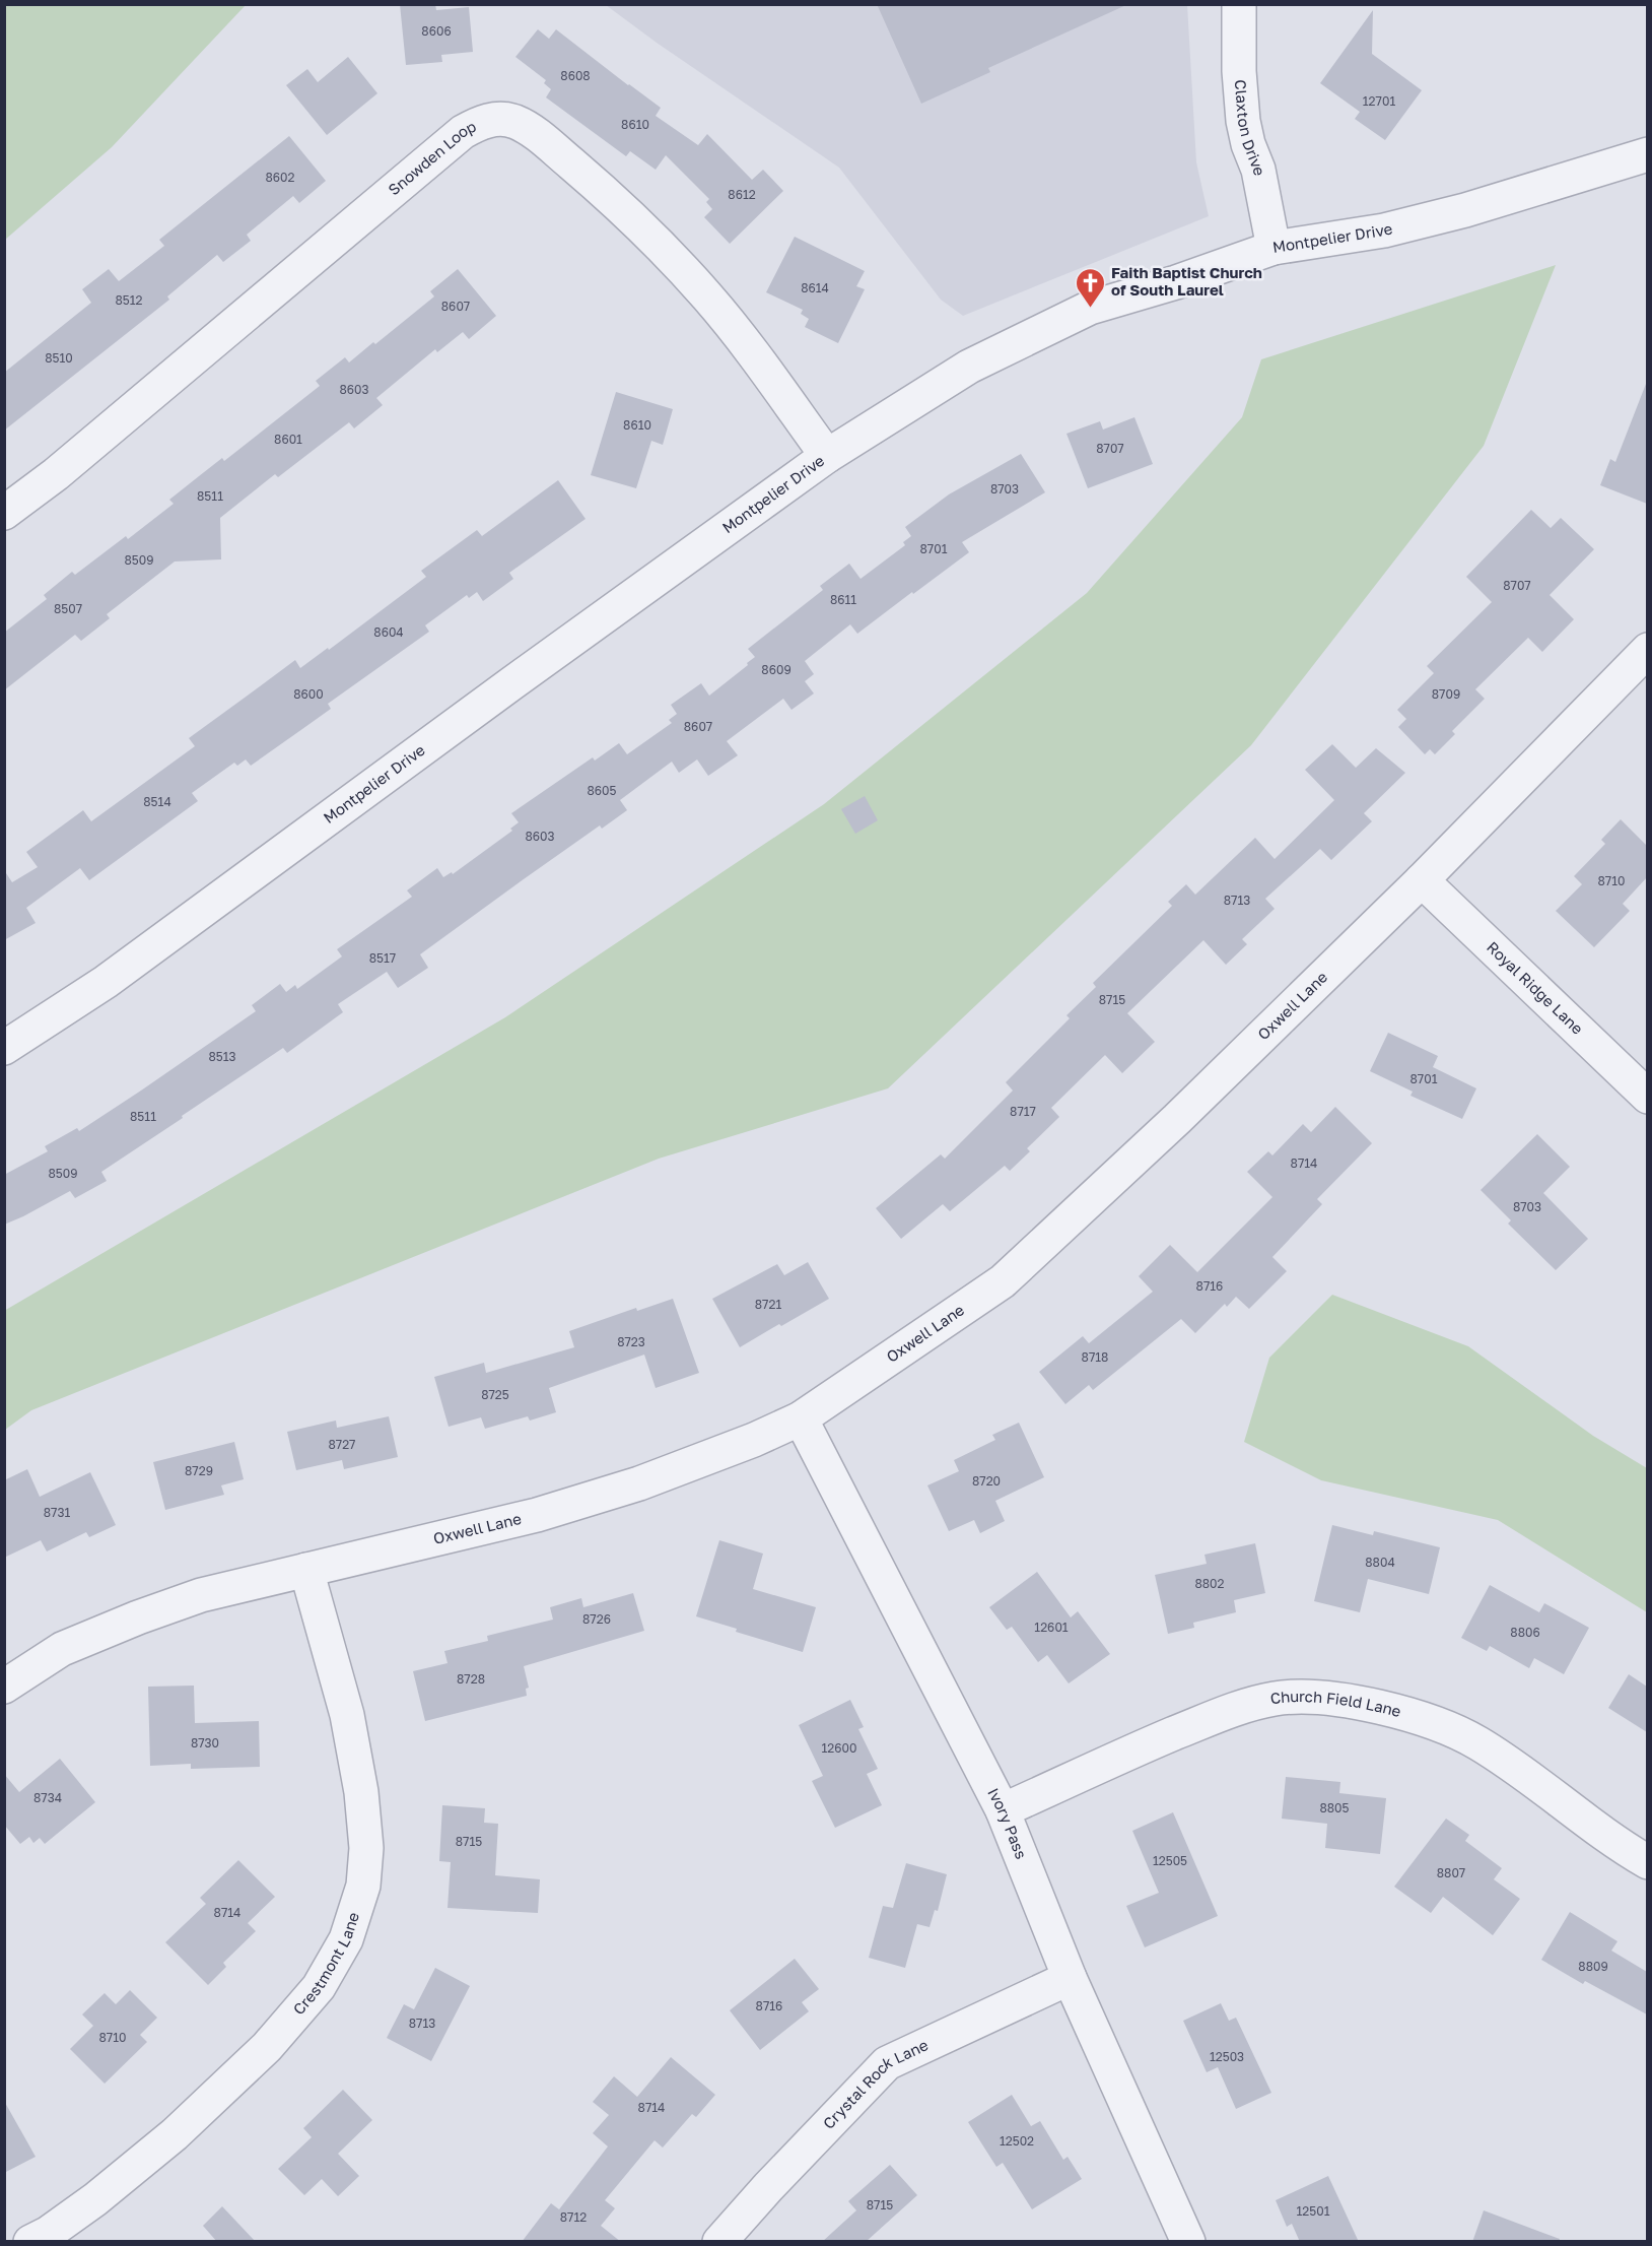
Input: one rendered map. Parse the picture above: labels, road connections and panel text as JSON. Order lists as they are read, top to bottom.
{
  "streets": {
    "street": [
      "Claxton Drive",
      "Snowden Loop",
      "Montpelier Drive",
      "Royal Ridge Lane",
      "Oxwell Lane",
      "Church Field Lane",
      "Ivory Pass",
      "Crestmont Lane",
      "Crystal Rock Lane"
    ]
  },
  "crossings": [
    ["Claxton Drive", "Montpelier Drive"],
    ["Snowden Loop", "Montpelier Drive"],
    ["Royal Ridge Lane", "Oxwell Lane"],
    ["Oxwell Lane", "Ivory Pass"],
    ["Oxwell Lane", "Crestmont Lane"],
    ["Church Field Lane", "Ivory Pass"],
    ["Ivory Pass", "Crystal Rock Lane"]
  ],
  "places": {
    "church": ["Faith Baptist Church of South Laurel"]
  },
  "house_numbers": [
    "8606",
    "8608",
    "12701",
    "8610",
    "8602",
    "8612",
    "8614",
    "8512",
    "8607",
    "8510",
    "8603",
    "8610",
    "8601",
    "8707",
    "8703",
    "8511",
    "8701",
    "8509",
    "8707",
    "8611",
    "8507",
    "8604",
    "8609",
    "8600",
    "8709",
    "8607",
    "8605",
    "8514",
    "8603",
    "8710",
    "8713",
    "8517",
    "8715",
    "8513",
    "8701",
    "8717",
    "8511",
    "8714",
    "8509",
    "8703",
    "8716",
    "8721",
    "8723",
    "8718",
    "8725",
    "8727",
    "8729",
    "8720",
    "8731",
    "8804",
    "8802",
    "8726",
    "12601",
    "8806",
    "8728",
    "8730",
    "12600",
    "8734",
    "8805",
    "8715",
    "12505",
    "8807",
    "8714",
    "8809",
    "8716",
    "8713",
    "8710",
    "12503",
    "8714",
    "12502",
    "8715",
    "12501",
    "8712"
  ]
}
